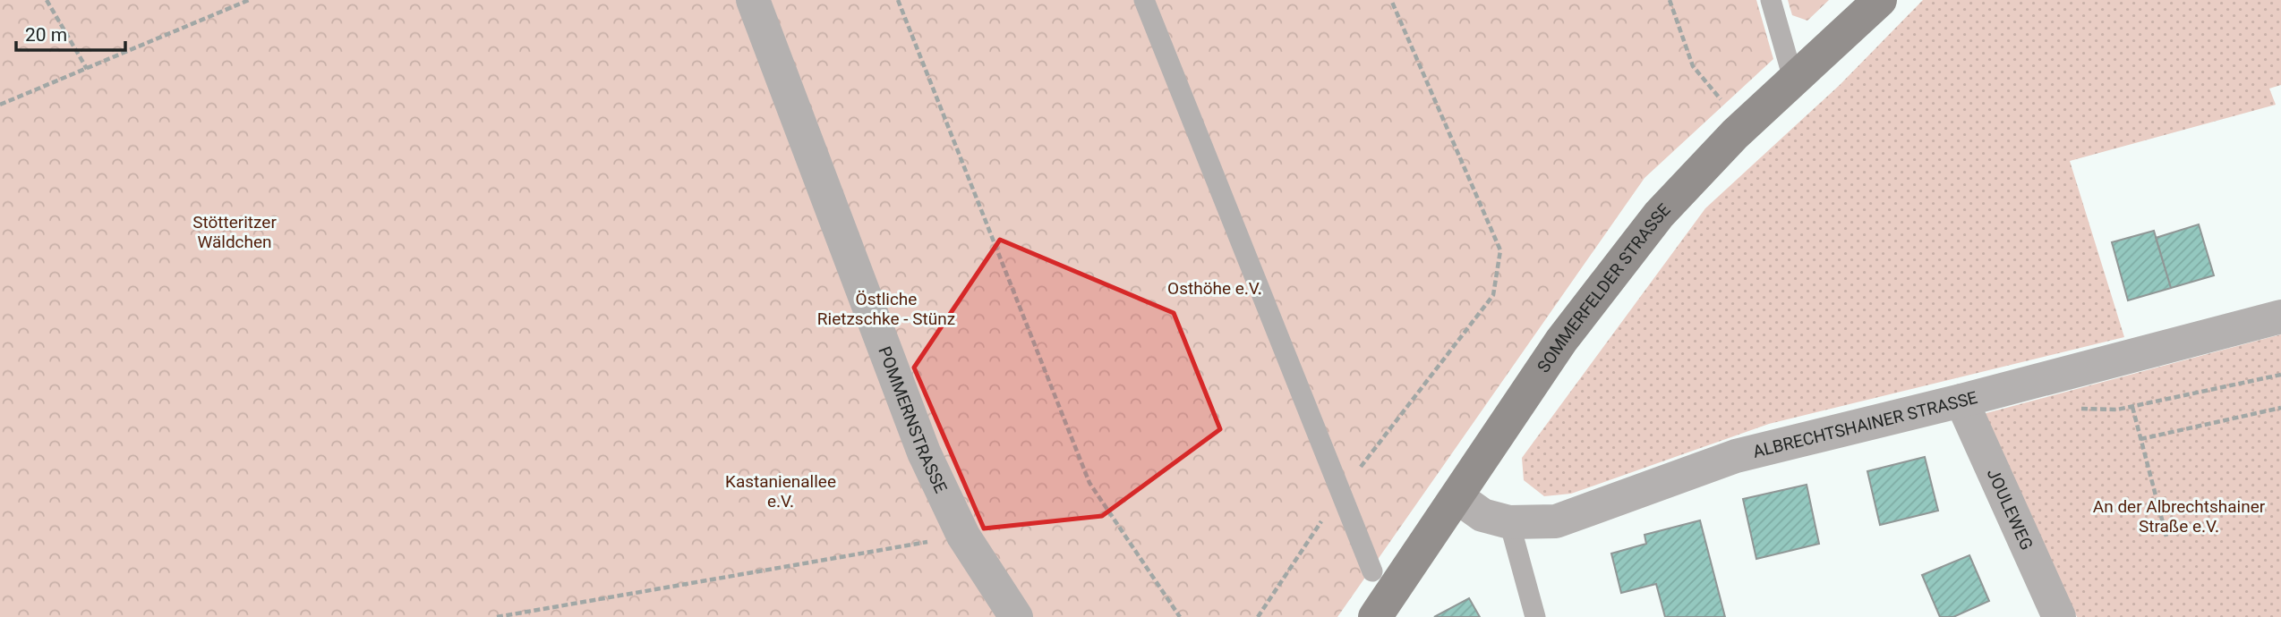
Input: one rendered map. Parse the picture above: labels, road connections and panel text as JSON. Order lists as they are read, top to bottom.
{
  "streets": {
    "main road": ["SOMMERFELDER STRASSE"],
    "street": ["POMMERNSTRASSE", "ALBRECHTSHAINER STRASSE", "JOULEWEG"]
  },
  "crossings": [
    ["SOMMERFELDER STRASSE", "ALBRECHTSHAINER STRASSE"],
    ["ALBRECHTSHAINER STRASSE", "JOULEWEG"]
  ],
  "parks": [
    "Stötteritzer Wäldchen",
    "Osthöhe e.V.",
    "Östliche Rietzschke - Stünz",
    "Kastanienallee e.V.",
    "An der Albrechtshainer Straße e.V."
  ],
  "scale_bar": "20 m"
}
